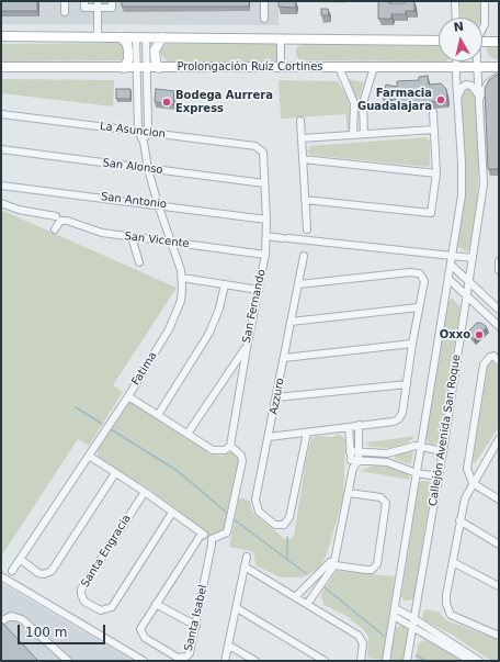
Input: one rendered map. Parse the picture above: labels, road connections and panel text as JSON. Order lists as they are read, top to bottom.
{
  "streets": {
    "main road": ["Prolongación Ruíz Cortines"],
    "street": [
      "La Asuncion",
      "San Alonso",
      "San Antonio",
      "San Vicente",
      "San Fernando",
      "Fatima",
      "Azzuro",
      "Callejón Avenida San Roque",
      "Santa Engracia",
      "Santa Isabel"
    ]
  },
  "crossings": [
    ["Prolongación Ruíz Cortines", "Fatima"],
    ["Prolongación Ruíz Cortines", "Callejón Avenida San Roque"],
    ["La Asuncion", "San Fernando"],
    ["La Asuncion", "Fatima"],
    ["San Alonso", "San Fernando"],
    ["San Alonso", "Fatima"],
    ["San Antonio", "San Fernando"],
    ["San Antonio", "Fatima"],
    ["San Vicente", "San Fernando"],
    ["San Vicente", "Fatima"]
  ],
  "places": ["Farmacia Guadalajara", "Bodega Aurrera Express", "Oxxo"],
  "scale_bar": "100 m",
  "north": "top"
}
